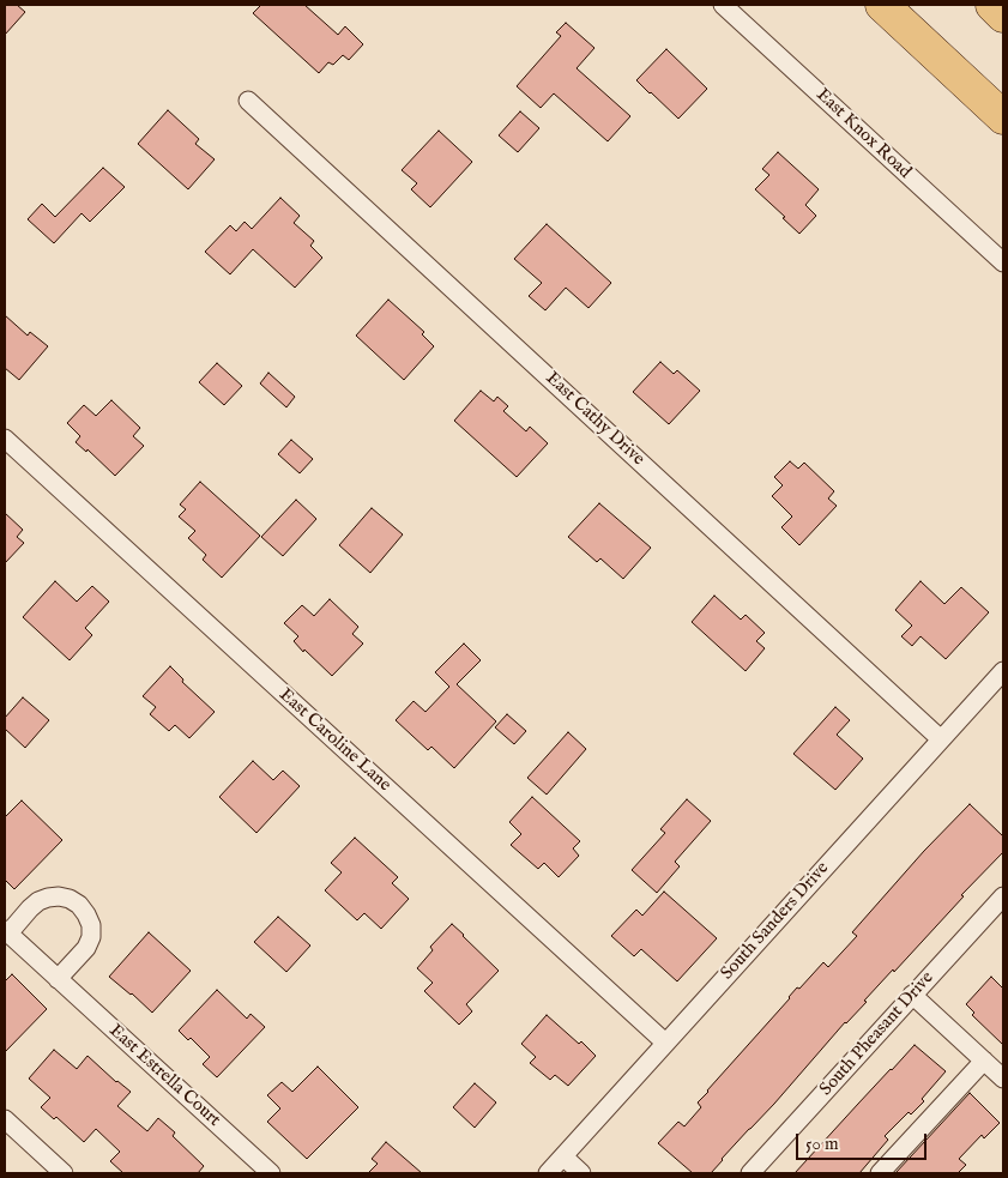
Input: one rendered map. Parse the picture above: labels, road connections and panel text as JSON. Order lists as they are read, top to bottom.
{
  "streets": {
    "street": [
      "East Knox Road",
      "East Cathy Drive",
      "East Caroline Lane",
      "South Sanders Drive",
      "South Pheasant Drive",
      "East Estrella Court"
    ]
  },
  "crossings": [
    ["East Cathy Drive", "South Sanders Drive"],
    ["East Caroline Lane", "South Sanders Drive"]
  ],
  "scale_bar": "50 m"
}
